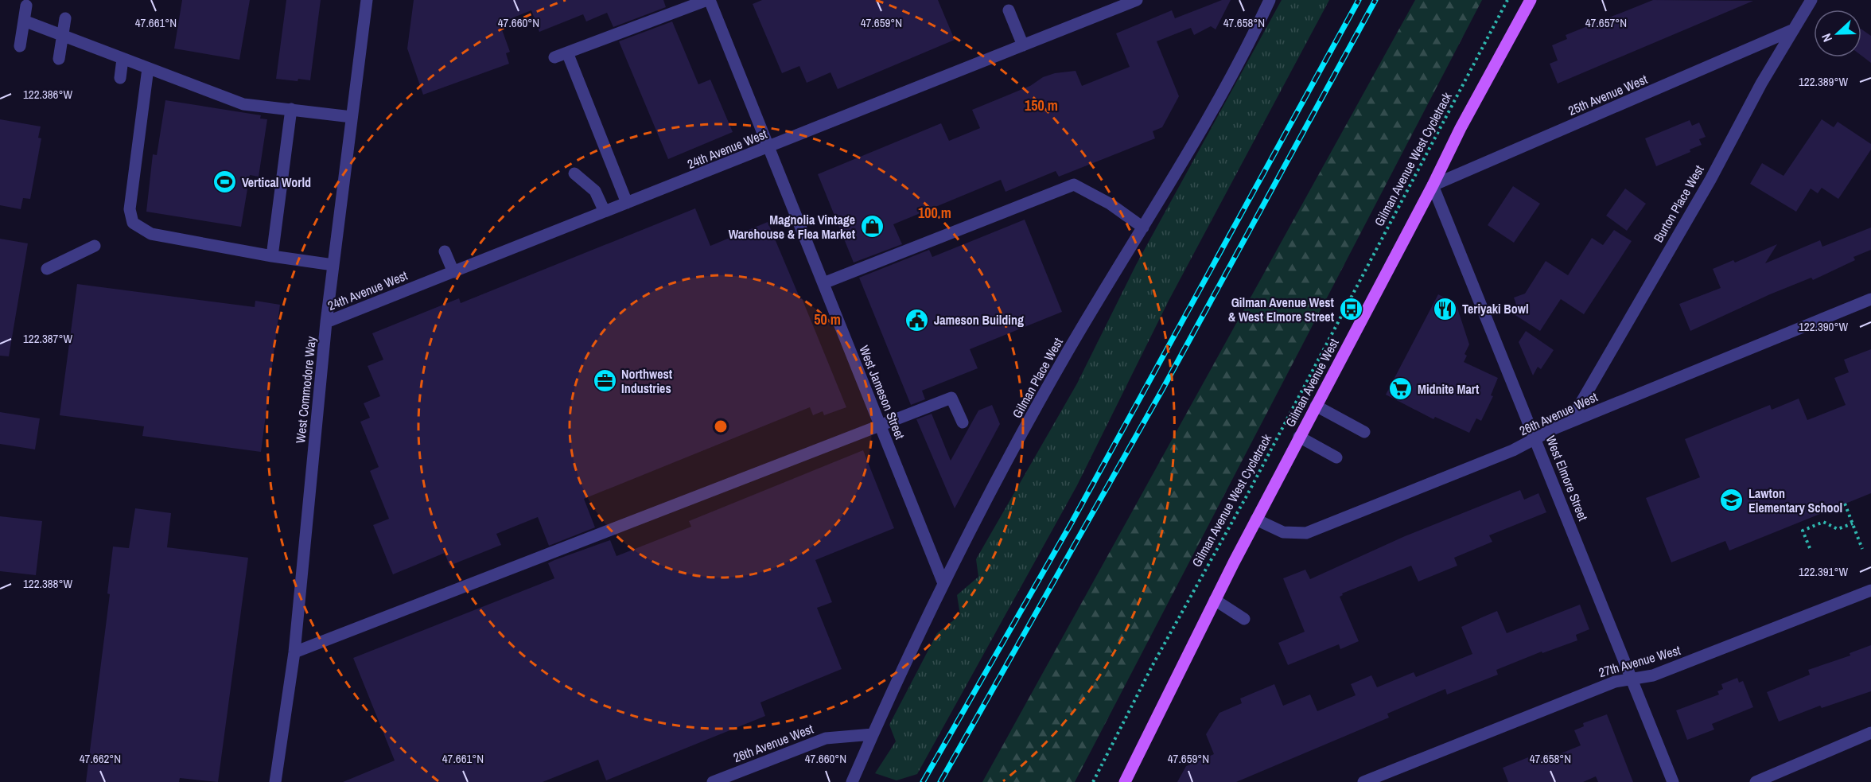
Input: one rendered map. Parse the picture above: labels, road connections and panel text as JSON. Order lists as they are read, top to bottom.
{
  "streets": {
    "main road": ["Gilman Avenue West"],
    "street": [
      "25th Avenue West",
      "24th Avenue West",
      "Burton Place West",
      "Gilman Place West",
      "West Commodore Way",
      "West Jameson Street",
      "26th Avenue West",
      "West Elmore Street",
      "27th Avenue West"
    ],
    "path": ["Gilman Avenue West Cycletrack"]
  },
  "crossings": [
    ["25th Avenue West", "Burton Place West"],
    ["25th Avenue West", "Gilman Avenue West"],
    ["25th Avenue West", "West Elmore Street"],
    ["24th Avenue West", "West Commodore Way"],
    ["24th Avenue West", "West Jameson Street"],
    ["Burton Place West", "26th Avenue West"],
    ["Gilman Place West", "West Jameson Street"],
    ["Gilman Place West", "26th Avenue West"],
    ["Gilman Avenue West", "26th Avenue West"],
    ["Gilman Avenue West", "West Elmore Street"],
    ["26th Avenue West", "West Elmore Street"],
    ["West Elmore Street", "27th Avenue West"]
  ],
  "places": {
    "sports": ["Vertical World"],
    "shop": ["Magnolia Vintage Warehouse & Flea Market"],
    "restaurant": ["Teriyaki Bowl"],
    "bus stop": ["Gilman Avenue West & West Elmore Street"],
    "public building": ["Jameson Building"],
    "office": ["Northwest Industries"],
    "supermarket": ["Midnite Mart"],
    "school or university": ["Lawton Elementary School"]
  },
  "north": "left",
  "coordinates": [
    "47.661°N",
    "47.660°N",
    "47.659°N",
    "47.657°N",
    "47.658°N",
    "122.389°W",
    "122.386°W",
    "122.390°W",
    "122.387°W",
    "122.391°W",
    "122.388°W",
    "47.662°N"
  ],
  "rings": ["150 m", "100 m", "50 m"]
}
